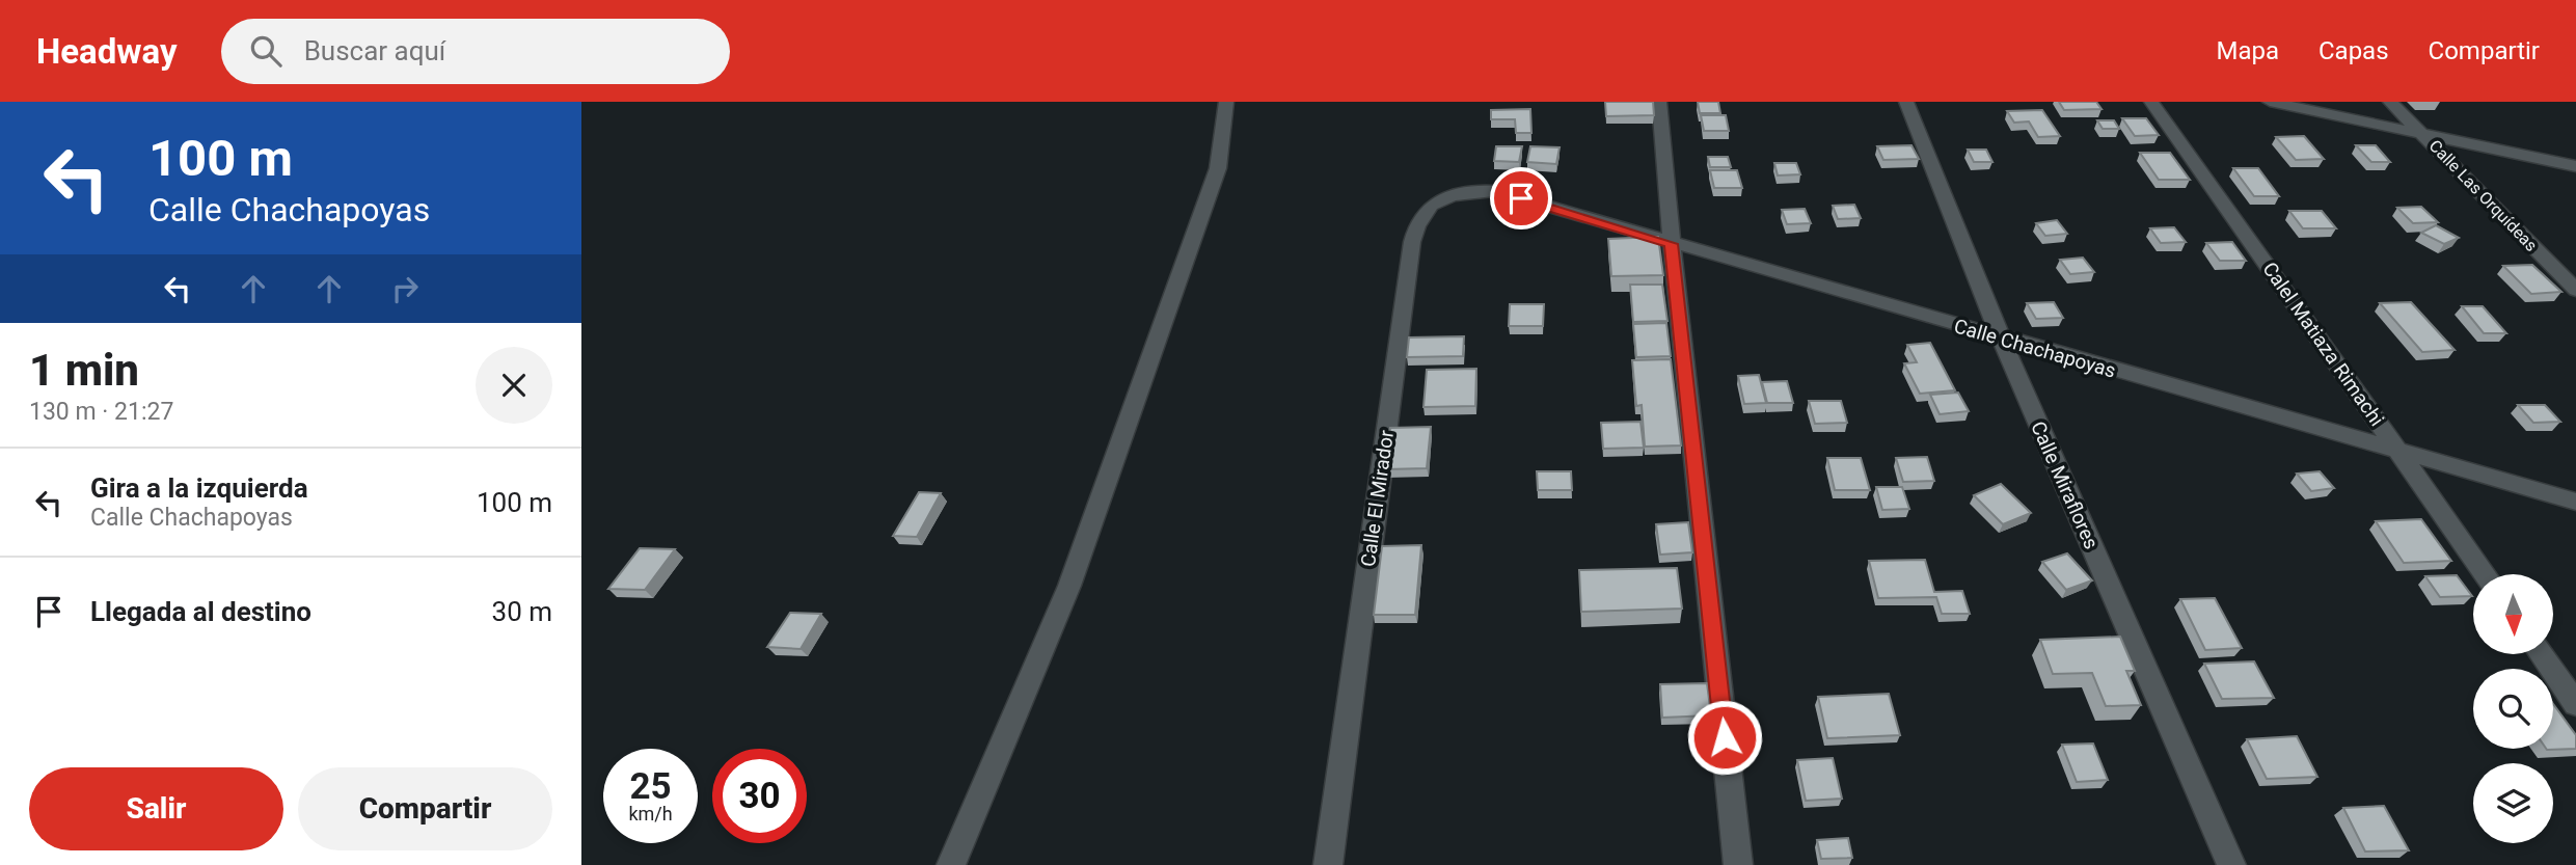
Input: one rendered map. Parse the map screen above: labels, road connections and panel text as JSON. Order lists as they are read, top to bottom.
{
  "streets": {
    "street": [
      "Calle Las Orquídeas",
      "Calel Matiaza Rimachi",
      "Calle Chachapoyas",
      "Calle Miraflores",
      "Calle El Mirador"
    ]
  },
  "crossings": [
    ["Calel Matiaza Rimachi", "Calle Chachapoyas"],
    ["Calle Chachapoyas", "Calle Miraflores"],
    ["Calle Chachapoyas", "Calle El Mirador"]
  ],
  "north": "bottom",
  "page": {
    "header": "Headway",
    "search": "Buscar aquí",
    "nav": ["Mapa", "Capas", "Compartir"],
    "turn": ["100 m", "Calle Chachapoyas"],
    "heading": ["1 min", "130 m · 21:27"],
    "list": [
      {
        "name": "Gira a la izquierda",
        "note": "Calle Chachapoyas",
        "value": "100 m"
      },
      {
        "name": "Llegada al destino",
        "value": "30 m"
      }
    ],
    "speed": "25 km/h",
    "limit": "30",
    "buttons": ["Salir", "Compartir"]
  }
}
